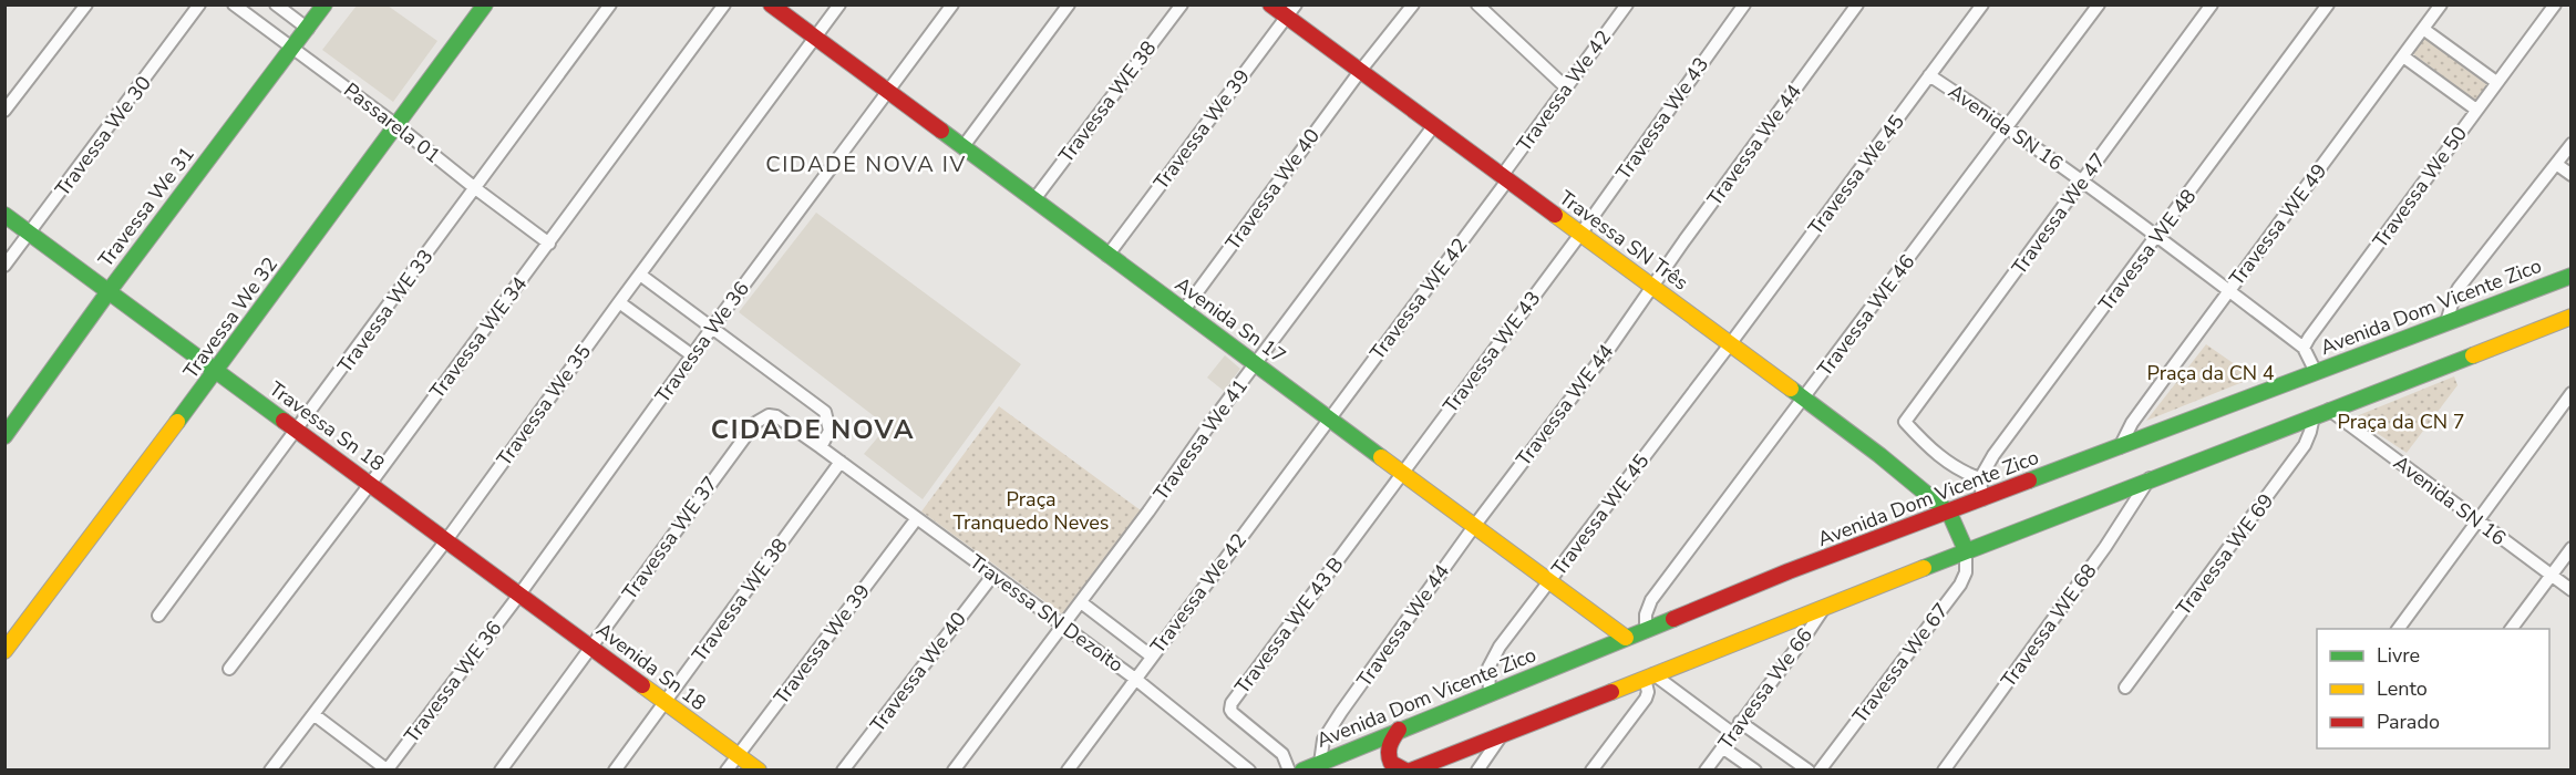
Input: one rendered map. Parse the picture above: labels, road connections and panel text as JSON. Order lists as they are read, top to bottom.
{
  "streets": {
    "main road": [
      "Travessa We 31",
      "Travessa SN Três",
      "Avenida Dom Vicente Zico",
      "Travessa We 32",
      "Avenida Sn 17",
      "Travessa Sn 18",
      "Avenida Sn 18"
    ],
    "street": [
      "Travessa We 42",
      "Travessa WE 38",
      "Travessa We 43",
      "Passarela 01",
      "Avenida SN 16",
      "Travessa We 39",
      "Travessa We 30",
      "Travessa We 44",
      "Travessa We 45",
      "Travessa We 50",
      "Travessa We 40",
      "Travessa We 47",
      "Travessa WE 49",
      "Travessa WE 48",
      "Travessa WE 42",
      "Travessa WE 33",
      "Travessa WE 46",
      "Travessa WE 34",
      "Travessa We 36",
      "Travessa WE 43",
      "Travessa We 35",
      "Travessa WE 44",
      "Travessa We 41",
      "Travessa WE 45",
      "Travessa WE 37",
      "Travessa WE 69",
      "Travessa SN Dezoito",
      "Travessa WE 43 B",
      "Travessa WE 68",
      "Travessa We 67",
      "Travessa WE 36",
      "Travessa We 66"
    ]
  },
  "crossings": [
    ["Travessa We 42", "Travessa SN Três"],
    ["Travessa We 42", "Travessa WE 42"],
    ["Travessa We 42", "Avenida Sn 17"],
    ["Travessa We 42", "Travessa SN Dezoito"],
    ["Travessa WE 38", "Avenida Sn 17"],
    ["Travessa WE 38", "Travessa SN Dezoito"],
    ["Travessa WE 38", "Avenida Sn 18"],
    ["Travessa We 43", "Travessa SN Três"],
    ["Travessa We 43", "Travessa WE 43"],
    ["Passarela 01", "Travessa We 31"],
    ["Passarela 01", "Travessa WE 33"],
    ["Passarela 01", "Travessa We 32"],
    ["Passarela 01", "Travessa WE 34"],
    ["Avenida SN 16", "Travessa We 45"],
    ["Avenida SN 16", "Travessa We 50"],
    ["Avenida SN 16", "Travessa We 47"],
    ["Avenida SN 16", "Travessa WE 49"],
    ["Avenida SN 16", "Travessa WE 48"],
    ["Avenida SN 16", "Travessa WE 46"],
    ["Travessa We 39", "Travessa SN Três"],
    ["Travessa We 39", "Avenida Sn 17"],
    ["Travessa We 39", "Travessa SN Dezoito"],
    ["Travessa We 39", "Avenida Sn 18"],
    ["Travessa We 44", "Travessa SN Três"],
    ["Travessa We 44", "Avenida Dom Vicente Zico"],
    ["Travessa We 44", "Avenida Sn 17"],
    ["Travessa We 44", "Travessa WE 44"],
    ["Travessa We 45", "Travessa SN Três"],
    ["Travessa We 45", "Travessa WE 45"],
    ["Travessa We 40", "Travessa SN Três"],
    ["Travessa We 40", "Avenida Sn 17"],
    ["Travessa We 40", "Travessa SN Dezoito"],
    ["Travessa We 31", "Travessa Sn 18"],
    ["Travessa We 47", "Travessa WE 48"],
    ["Travessa WE 49", "Avenida Dom Vicente Zico"],
    ["Travessa SN Três", "Travessa WE 42"],
    ["Travessa SN Três", "Avenida Dom Vicente Zico"],
    ["Travessa SN Três", "Travessa WE 46"],
    ["Travessa SN Três", "Travessa WE 43"],
    ["Travessa SN Três", "Travessa WE 44"],
    ["Travessa SN Três", "Travessa We 41"],
    ["Travessa SN Três", "Travessa WE 45"],
    ["Travessa WE 42", "Avenida Sn 17"],
    ["Avenida Dom Vicente Zico", "Travessa WE 46"],
    ["Avenida Dom Vicente Zico", "Avenida Sn 17"],
    ["Avenida Dom Vicente Zico", "Travessa WE 45"],
    ["Travessa WE 33", "Travessa Sn 18"],
    ["Travessa We 32", "Travessa Sn 18"],
    ["Avenida Sn 17", "Travessa We 36"],
    ["Avenida Sn 17", "Travessa WE 43"],
    ["Avenida Sn 17", "Travessa We 35"],
    ["Avenida Sn 17", "Travessa WE 44"],
    ["Avenida Sn 17", "Travessa We 41"],
    ["Avenida Sn 17", "Travessa WE 45"],
    ["Avenida Sn 17", "Travessa WE 43 B"],
    ["Travessa WE 34", "Travessa Sn 18"],
    ["Travessa We 36", "Travessa Sn 18"],
    ["Travessa We 36", "Avenida Sn 18"],
    ["Travessa We 36", "Travessa WE 36"],
    ["Travessa WE 43", "Travessa WE 43 B"],
    ["Travessa We 35", "Travessa Sn 18"],
    ["Travessa Sn 18", "Avenida Sn 18"],
    ["Travessa Sn 18", "Travessa WE 36"],
    ["Travessa We 41", "Travessa SN Dezoito"],
    ["Travessa WE 37", "Travessa SN Dezoito"],
    ["Travessa WE 37", "Avenida Sn 18"],
    ["Avenida Sn 18", "Travessa WE 36"]
  ],
  "districts": ["CIDADE NOVA IV", "CIDADE NOVA"],
  "parks": ["Praça da CN 4", "Praça da CN 7", "Praça Tranquedo Neves"],
  "legend": ["Livre", "Lento", "Parado"]
}
